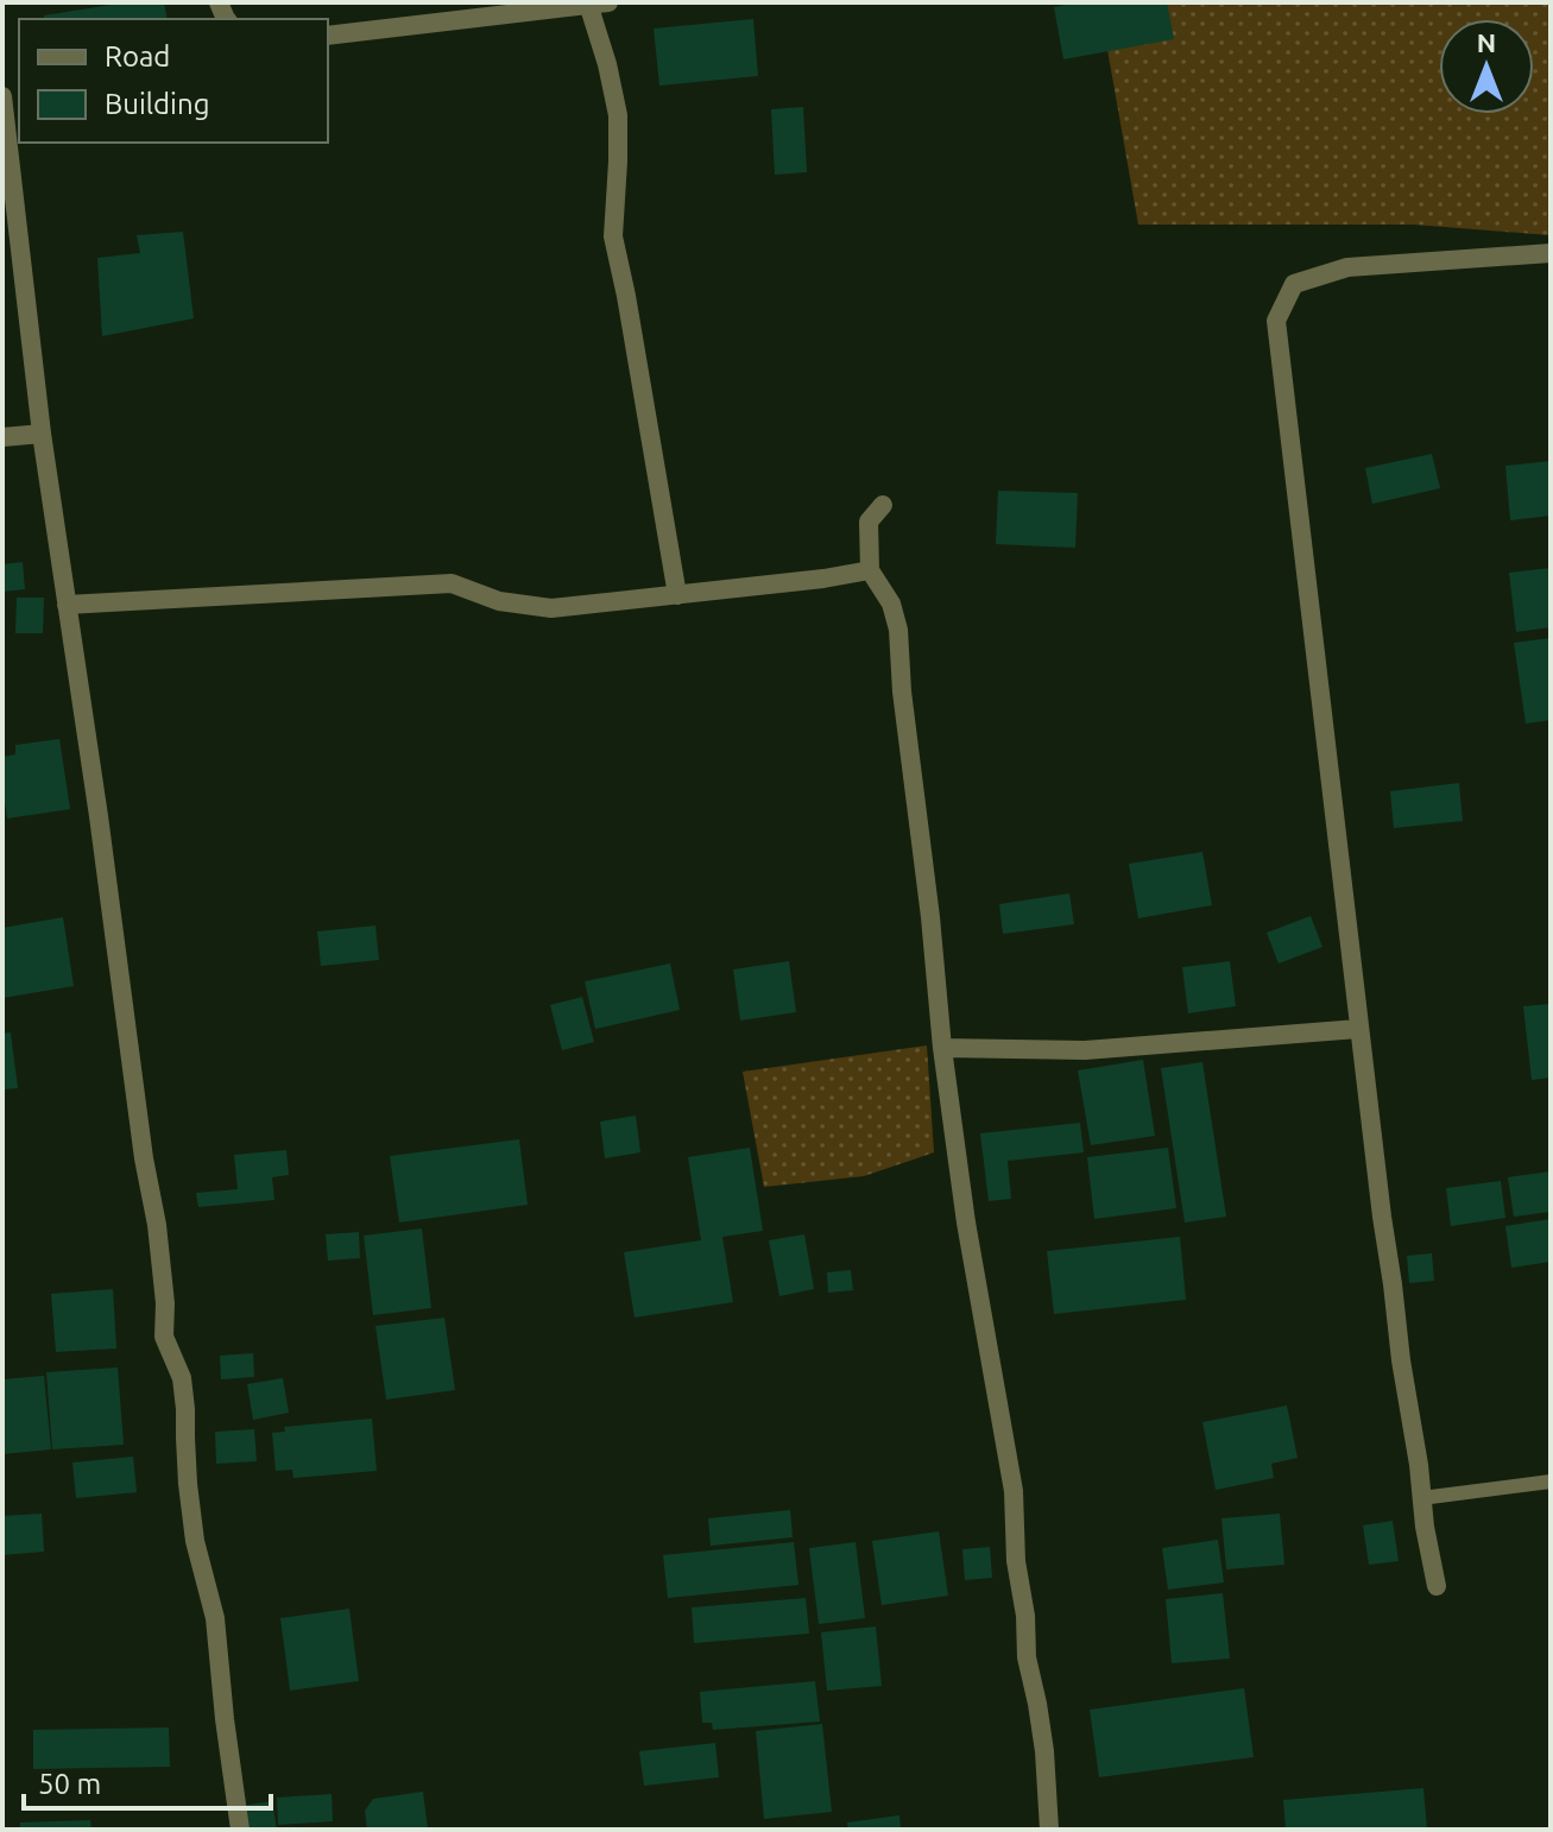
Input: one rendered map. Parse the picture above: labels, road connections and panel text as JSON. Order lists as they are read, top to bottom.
{
  "legend": ["Road", "Building"],
  "scale_bar": "50 m",
  "north": "top"
}
